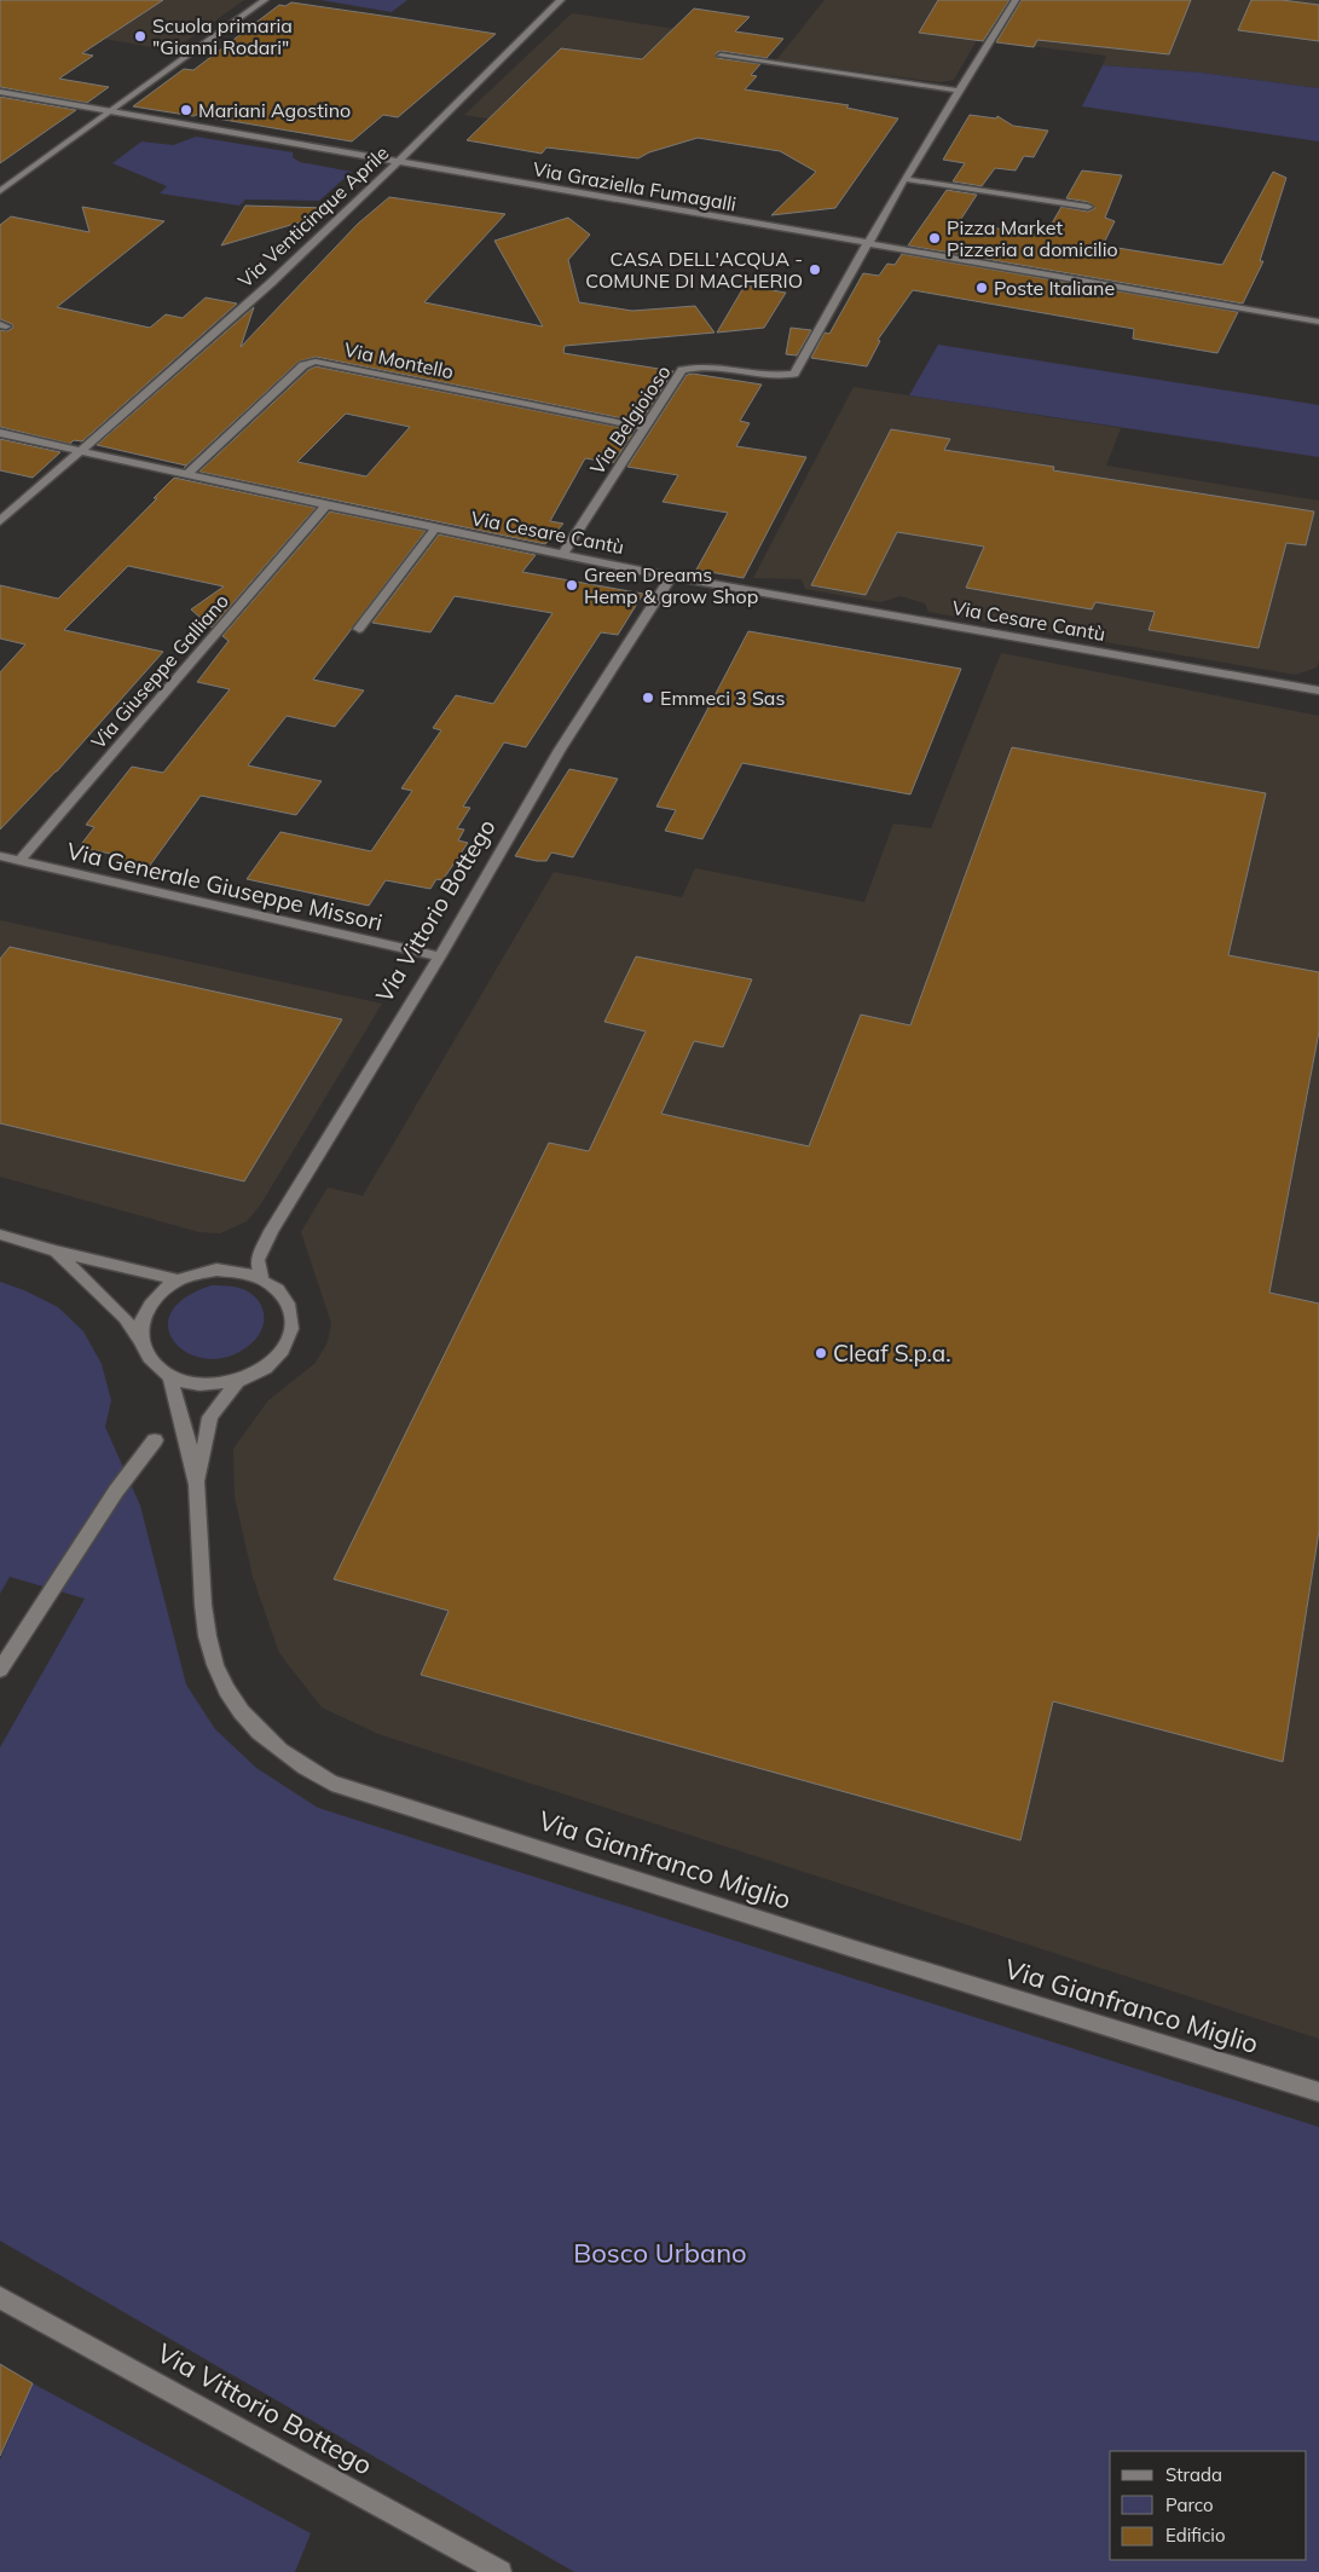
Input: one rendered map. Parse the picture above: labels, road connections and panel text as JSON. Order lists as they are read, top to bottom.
{
  "streets": {
    "street": [
      "Via Graziella Fumagalli",
      "Via Venticinque Aprile",
      "Via Montello",
      "Via Belgioioso",
      "Via Cesare Cantù",
      "Via Giuseppe Galliano",
      "Via Generale Giuseppe Missori",
      "Via Vittorio Bottego",
      "Via Gianfranco Miglio"
    ]
  },
  "crossings": [
    ["Via Graziella Fumagalli", "Via Venticinque Aprile"],
    ["Via Graziella Fumagalli", "Via Belgioioso"],
    ["Via Venticinque Aprile", "Via Cesare Cantù"],
    ["Via Montello", "Via Belgioioso"],
    ["Via Montello", "Via Cesare Cantù"],
    ["Via Belgioioso", "Via Cesare Cantù"],
    ["Via Cesare Cantù", "Via Giuseppe Galliano"],
    ["Via Cesare Cantù", "Via Vittorio Bottego"],
    ["Via Giuseppe Galliano", "Via Generale Giuseppe Missori"],
    ["Via Generale Giuseppe Missori", "Via Vittorio Bottego"],
    ["Via Vittorio Bottego", "Via Gianfranco Miglio"]
  ],
  "parks": ["Bosco Urbano"],
  "places": [
    "Scuola primaria \"Gianni Rodari\"",
    "Mariani Agostino",
    "Pizza Market Pizzeria a domicilio",
    "CASA DELL'ACQUA - COMUNE DI MACHERIO",
    "Poste Italiane",
    "Green Dreams Hemp & grow Shop",
    "Emmeci 3 Sas",
    "Cleaf S.p.a."
  ],
  "legend": ["Strada", "Parco", "Edificio"]
}
